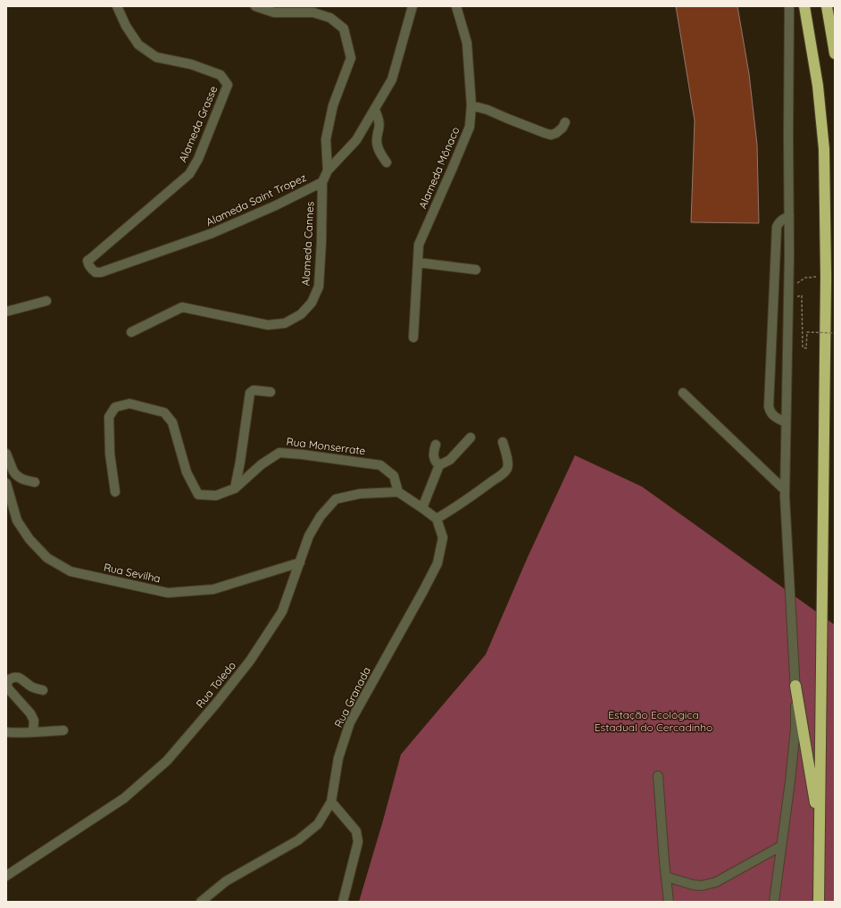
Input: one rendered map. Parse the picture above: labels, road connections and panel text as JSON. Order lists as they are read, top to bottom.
{
  "streets": {
    "street": [
      "Alameda Grasse",
      "Alameda Mônaco",
      "Alameda Saint Tropez",
      "Alameda Cannes",
      "Rua Monserrate",
      "Rua Sevilha",
      "Rua Toledo",
      "Rua Granada"
    ]
  },
  "crossings": [
    ["Alameda Grasse", "Alameda Saint Tropez"],
    ["Alameda Saint Tropez", "Alameda Cannes"],
    ["Rua Monserrate", "Rua Toledo"],
    ["Rua Sevilha", "Rua Toledo"]
  ],
  "parks": ["Estação Ecológica Estadual do Cercadinho"]
}
